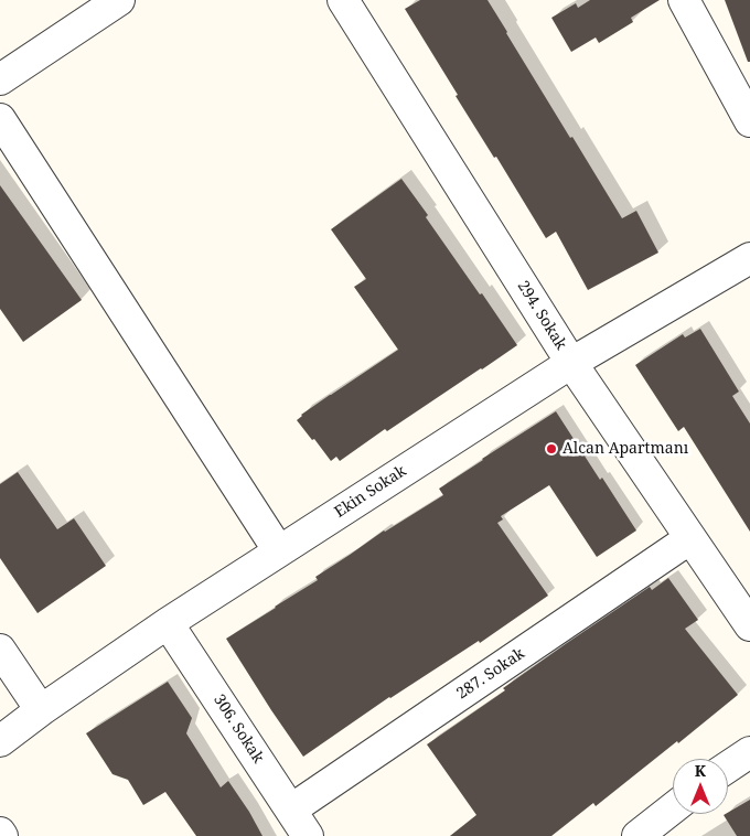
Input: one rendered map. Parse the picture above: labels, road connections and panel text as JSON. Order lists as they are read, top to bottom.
{
  "streets": {
    "street": [
      "294. Sokak",
      "Ekin Sokak",
      "287. Sokak",
      "306. Sokak"
    ]
  },
  "crossings": [
    ["294. Sokak", "Ekin Sokak"],
    ["294. Sokak", "287. Sokak"],
    ["Ekin Sokak", "306. Sokak"],
    ["287. Sokak", "306. Sokak"]
  ],
  "places": ["Alcan Apartmanı"],
  "north": "top"
}
